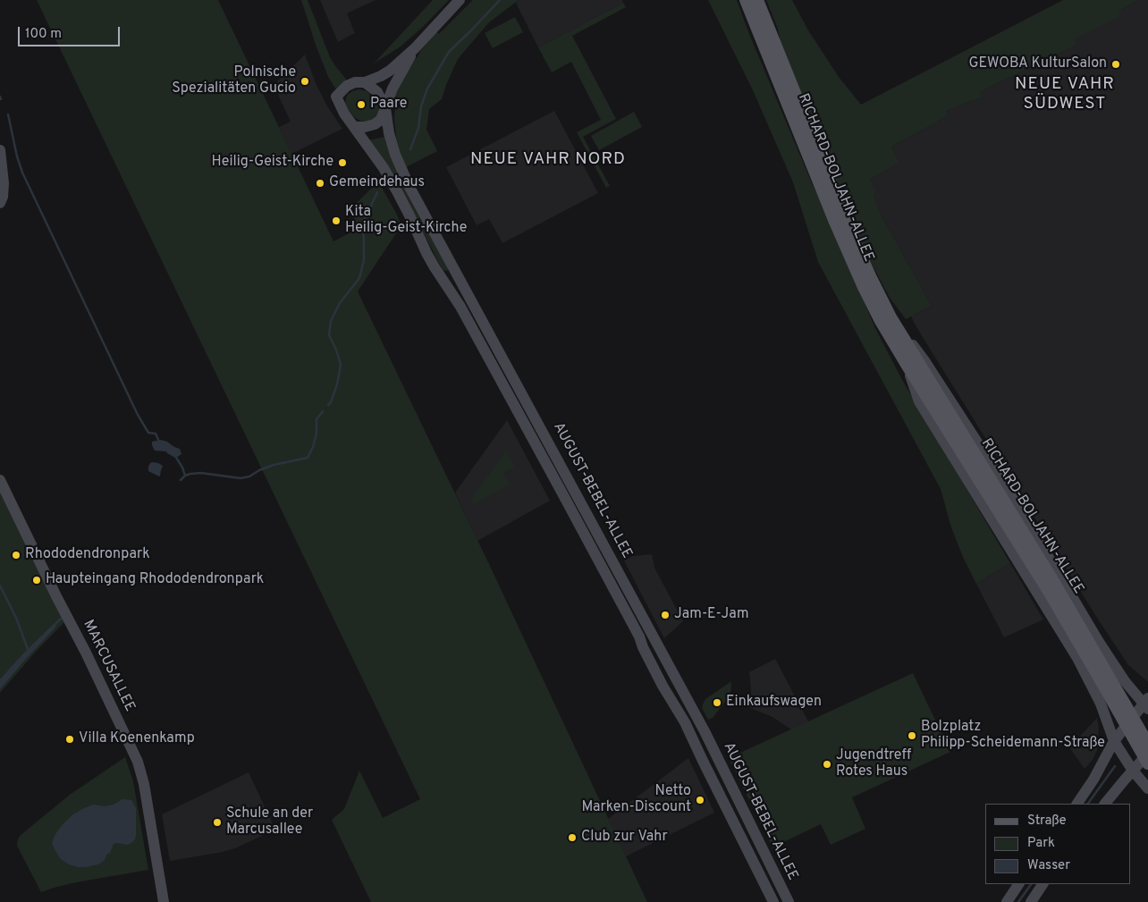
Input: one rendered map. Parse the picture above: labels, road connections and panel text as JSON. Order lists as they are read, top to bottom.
{
  "streets": {
    "main road": ["RICHARD-BOLJAHN-ALLEE"],
    "street": ["AUGUST-BEBEL-ALLEE", "MARCUSALLEE"]
  },
  "districts": ["NEUE VAHR SÜDWEST", "NEUE VAHR NORD"],
  "places": [
    "GEWOBA KulturSalon",
    "Polnische Spezialitäten Gucio",
    "Paare",
    "Heilig-Geist-Kirche",
    "Gemeindehaus",
    "Kita Heilig-Geist-Kirche",
    "Rhododendronpark",
    "Haupteingang Rhododendronpark",
    "Jam-E-Jam",
    "Einkaufswagen",
    "Bolzplatz Philipp-Scheidemann-Straße",
    "Villa Koenenkamp",
    "Jugendtreff Rotes Haus",
    "Netto Marken-Discount",
    "Schule an der Marcusallee",
    "Club zur Vahr"
  ],
  "legend": ["Straße", "Park", "Wasser"],
  "scale_bar": "100 m"
}
